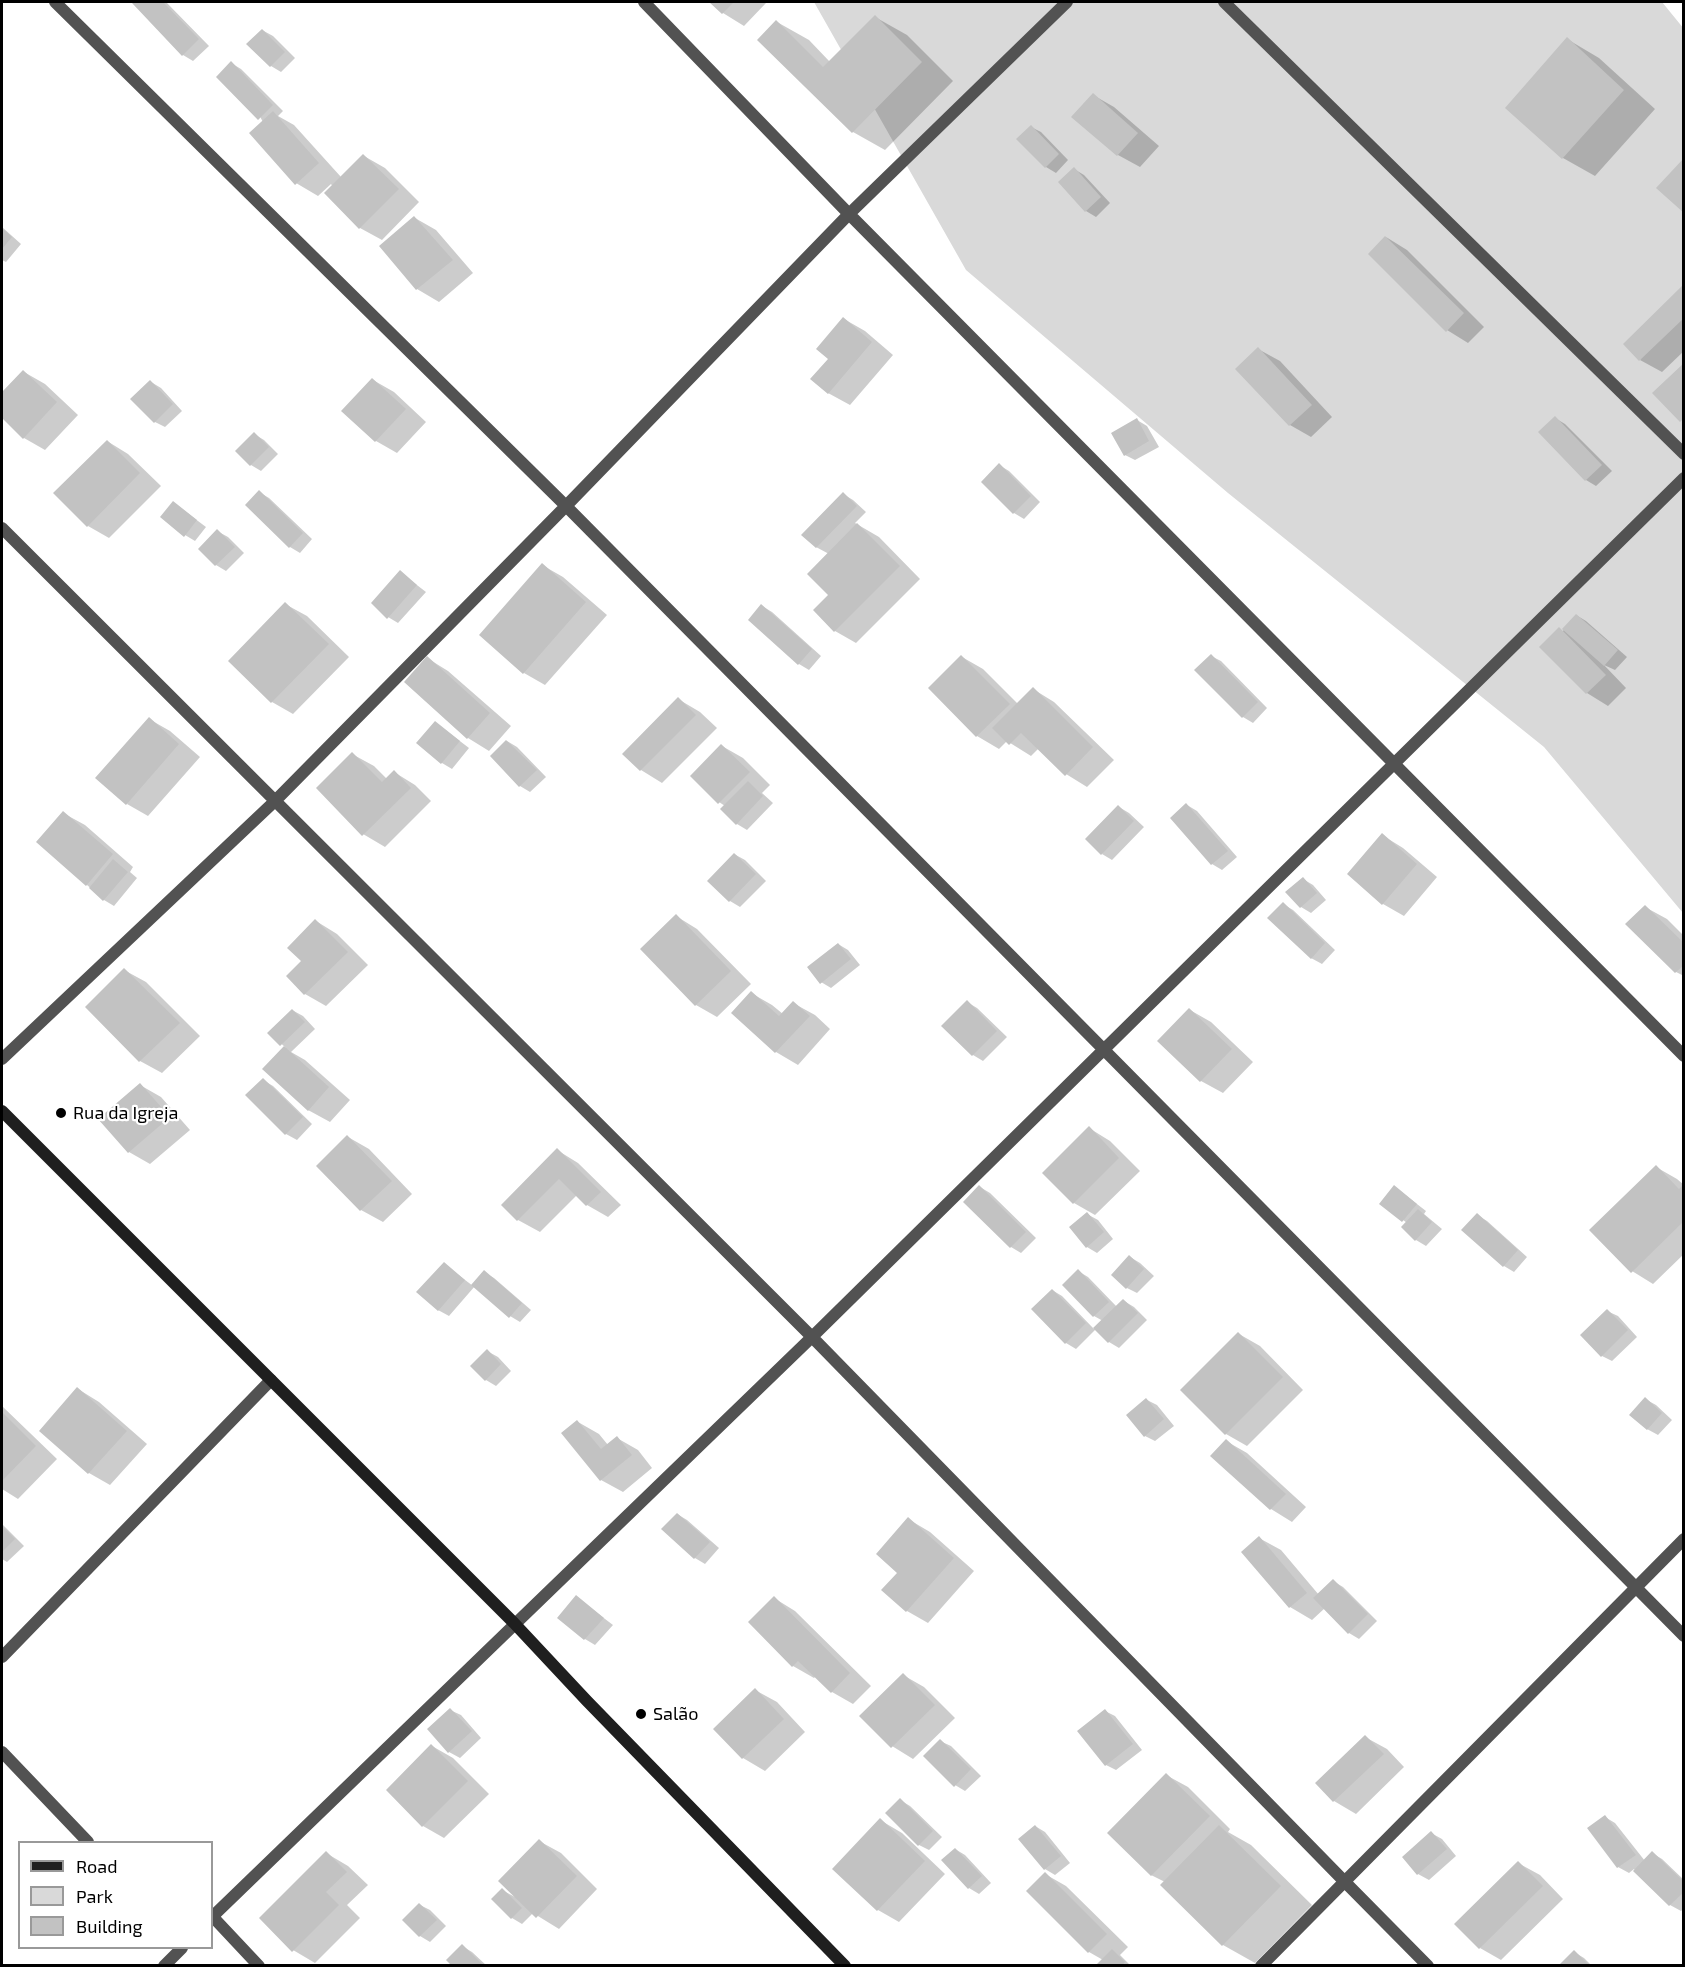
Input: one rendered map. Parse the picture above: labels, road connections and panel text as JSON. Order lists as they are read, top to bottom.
{
  "places": ["Rua da Igreja", "Salão"],
  "legend": ["Road", "Park", "Building"]
}
